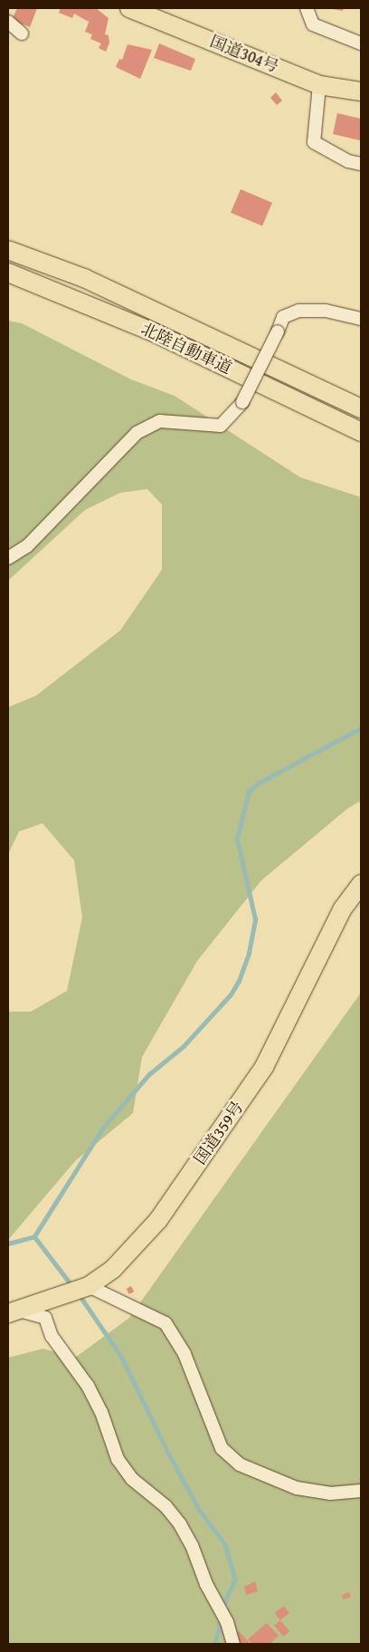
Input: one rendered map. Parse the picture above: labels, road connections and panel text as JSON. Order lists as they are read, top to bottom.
{
  "streets": {
    "highway": ["国道304号", "北陸自動車道", "国道359号"]
  }
}
